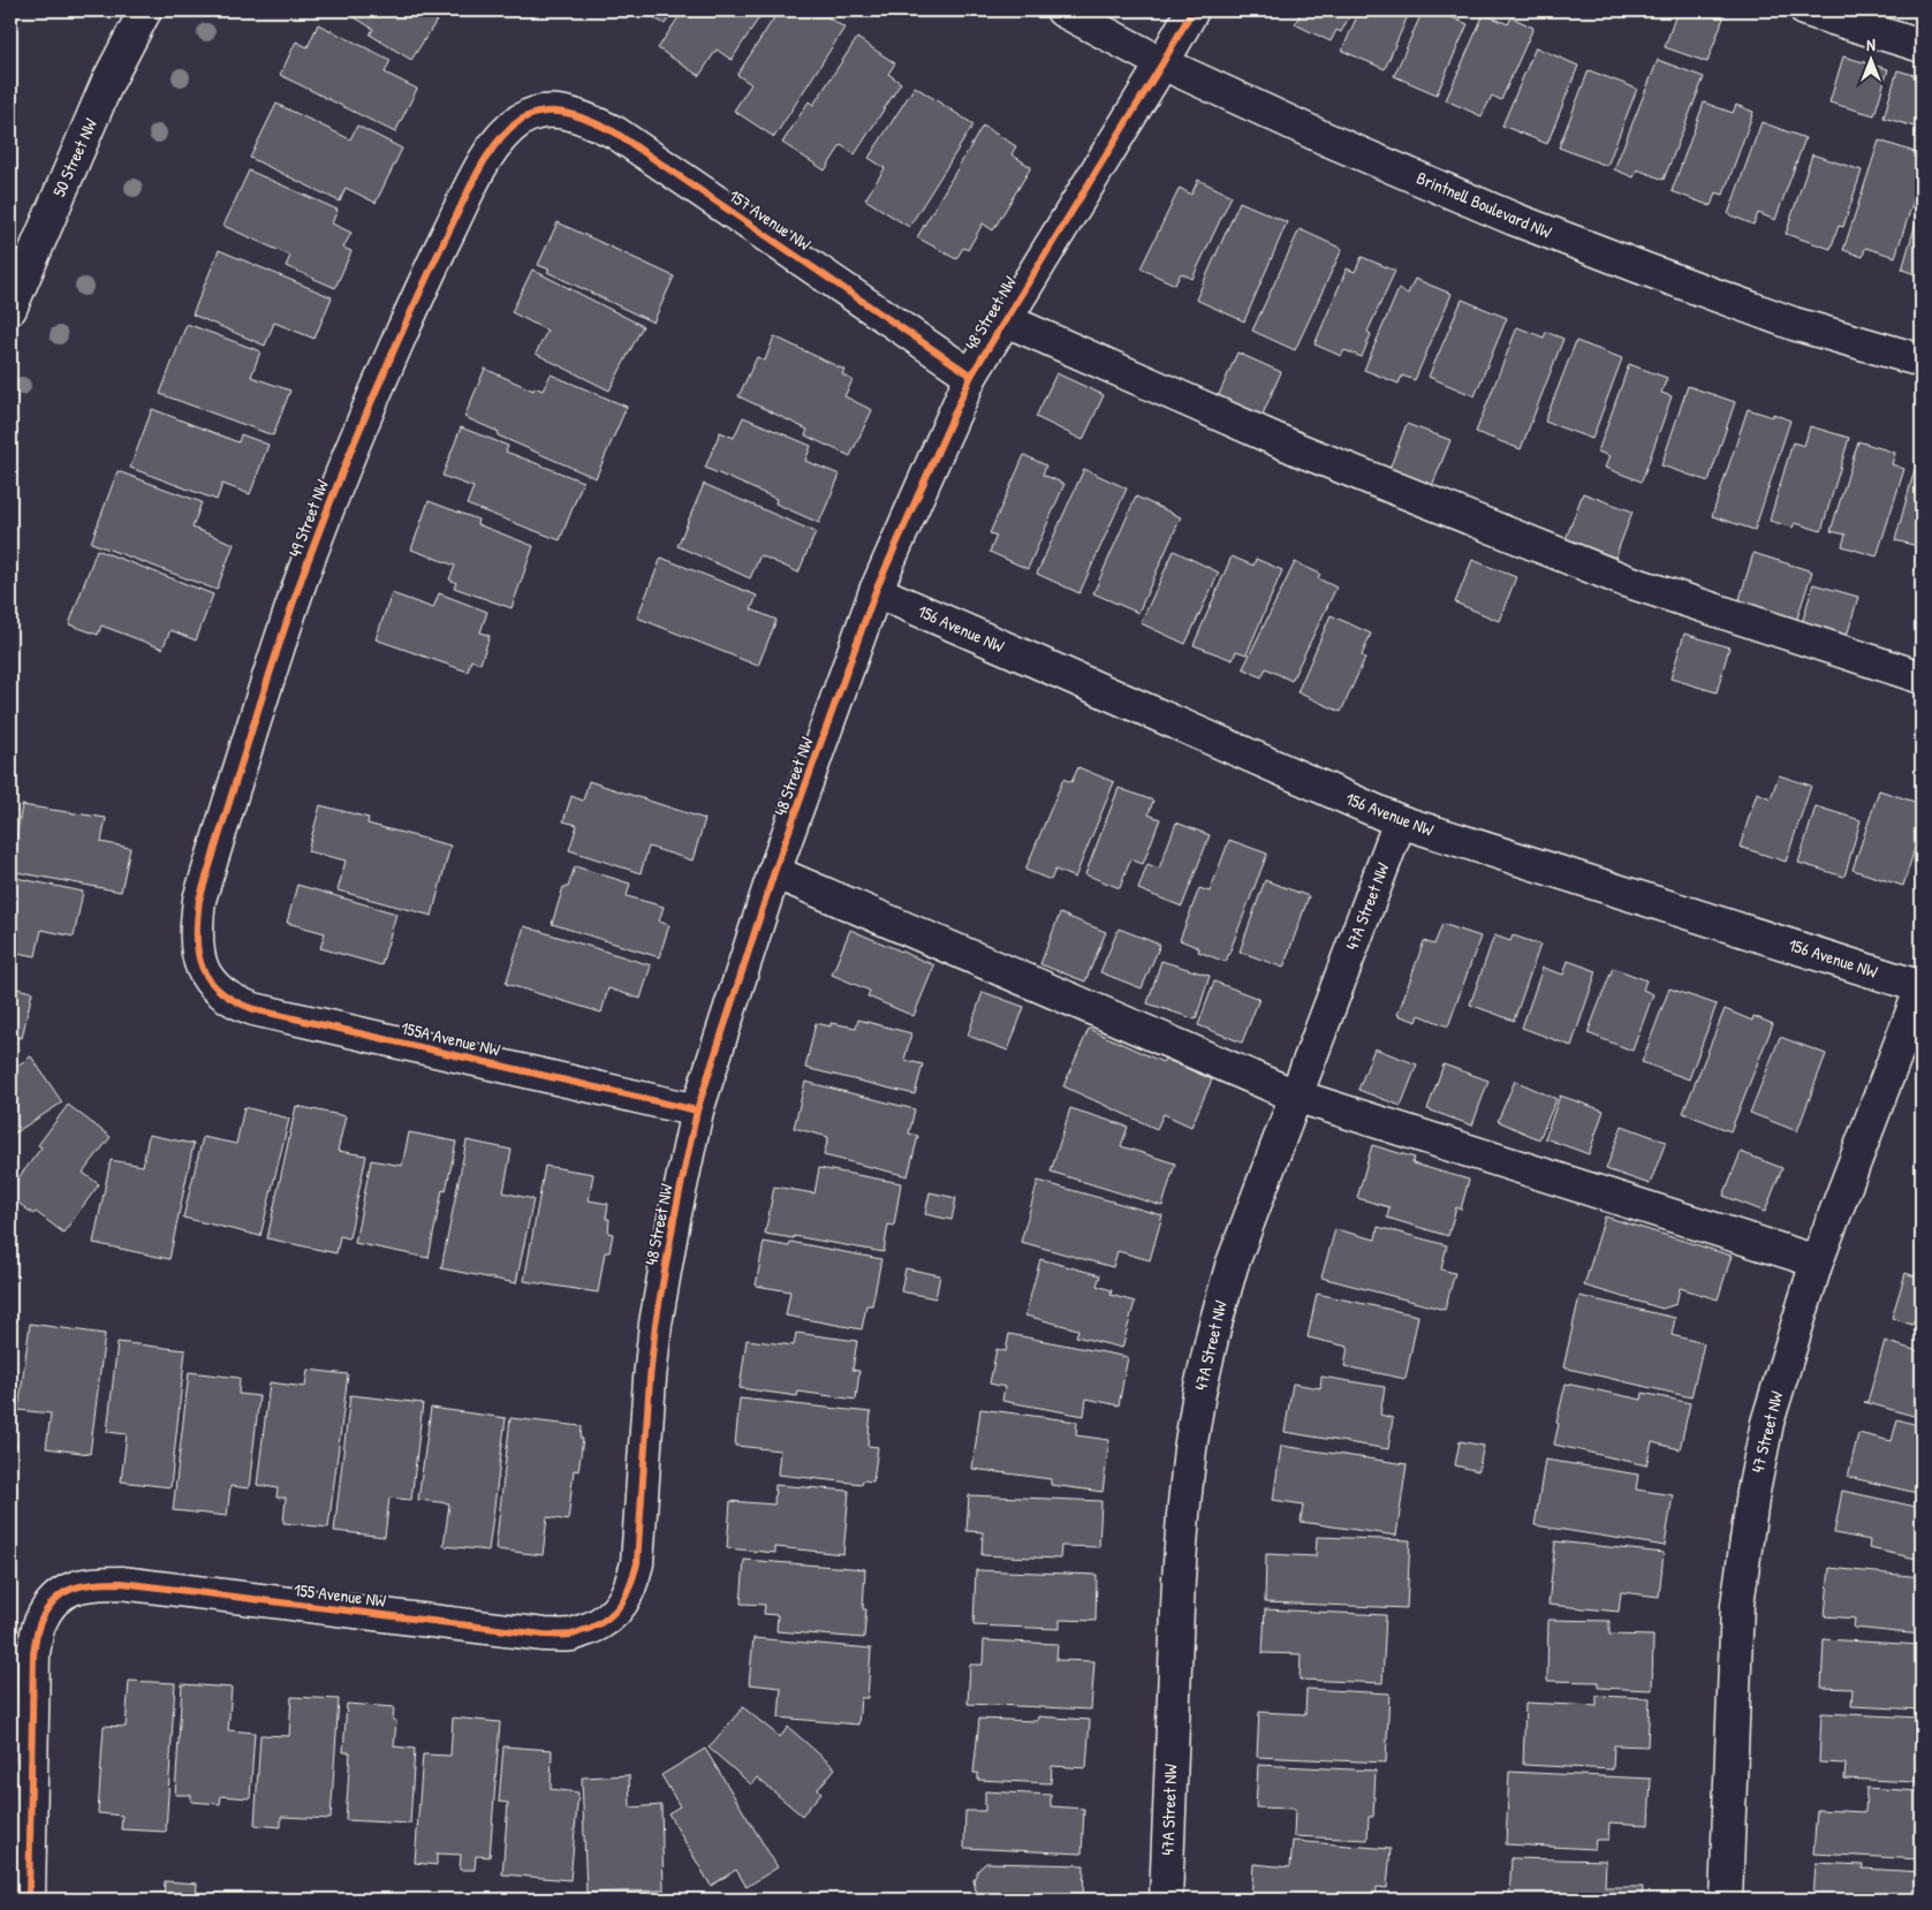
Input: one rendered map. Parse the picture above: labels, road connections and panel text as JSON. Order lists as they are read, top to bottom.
{
  "streets": {
    "street": [
      "50 Street NW",
      "Brintnell Boulevard NW",
      "157 Avenue NW",
      "48 Street NW",
      "49 Street NW",
      "156 Avenue NW",
      "47A Street NW",
      "155A Avenue NW",
      "47 Street NW",
      "155 Avenue NW"
    ]
  },
  "crossings": [
    ["Brintnell Boulevard NW", "48 Street NW"],
    ["157 Avenue NW", "48 Street NW"],
    ["157 Avenue NW", "49 Street NW"],
    ["48 Street NW", "156 Avenue NW"],
    ["48 Street NW", "155A Avenue NW"],
    ["48 Street NW", "155 Avenue NW"],
    ["49 Street NW", "155A Avenue NW"],
    ["156 Avenue NW", "47A Street NW"],
    ["156 Avenue NW", "47 Street NW"]
  ],
  "north": "top"
}
